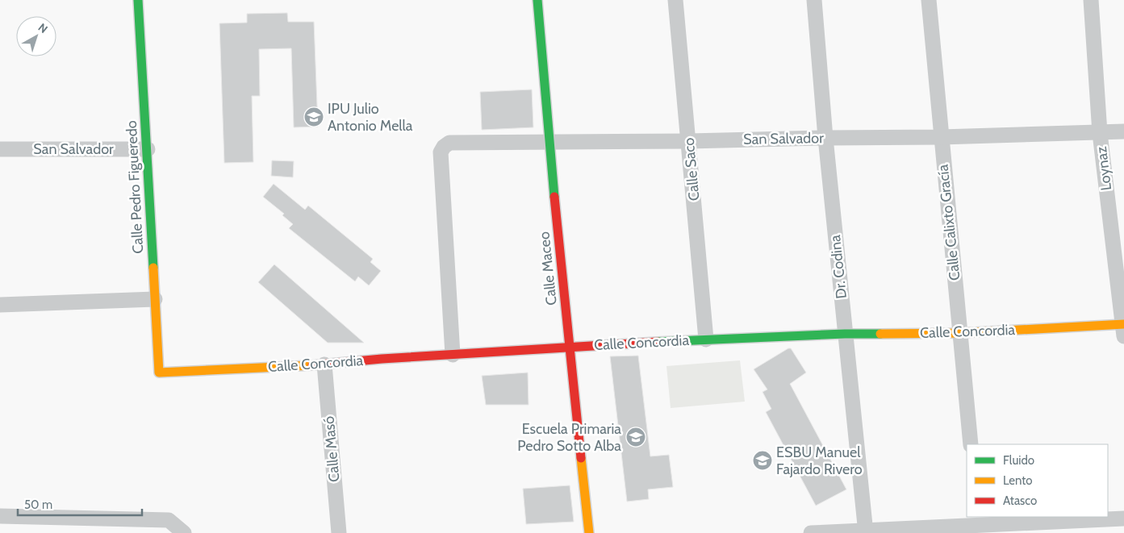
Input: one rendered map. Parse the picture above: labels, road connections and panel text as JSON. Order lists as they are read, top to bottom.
{
  "streets": {
    "street": [
      "San Salvador",
      "Loynaz",
      "Calle Saco",
      "Calle Pedro Figueredo",
      "Calle Calixto Gracía",
      "Dr. Codina",
      "Calle Maceo",
      "Calle Concordia",
      "Calle Masó"
    ]
  },
  "crossings": [
    ["San Salvador", "Loynaz"],
    ["San Salvador", "Calle Saco"],
    ["San Salvador", "Calle Pedro Figueredo"],
    ["San Salvador", "Calle Calixto Gracía"],
    ["San Salvador", "Dr. Codina"],
    ["San Salvador", "Calle Maceo"],
    ["San Salvador", "Calle Concordia"],
    ["Loynaz", "Calle Concordia"],
    ["Calle Saco", "Calle Concordia"],
    ["Calle Pedro Figueredo", "Calle Concordia"],
    ["Calle Calixto Gracía", "Calle Concordia"],
    ["Dr. Codina", "Calle Concordia"],
    ["Calle Maceo", "Calle Concordia"],
    ["Calle Concordia", "Calle Masó"]
  ],
  "places": {
    "school or university": ["IPU Julio Antonio Mella", "Escuela Primaria Pedro Sotto Alba", "ESBU Manuel Fajardo Rivero"]
  },
  "legend": ["Fluido", "Lento", "Atasco"],
  "scale_bar": "50 m",
  "north": "top right"
}
